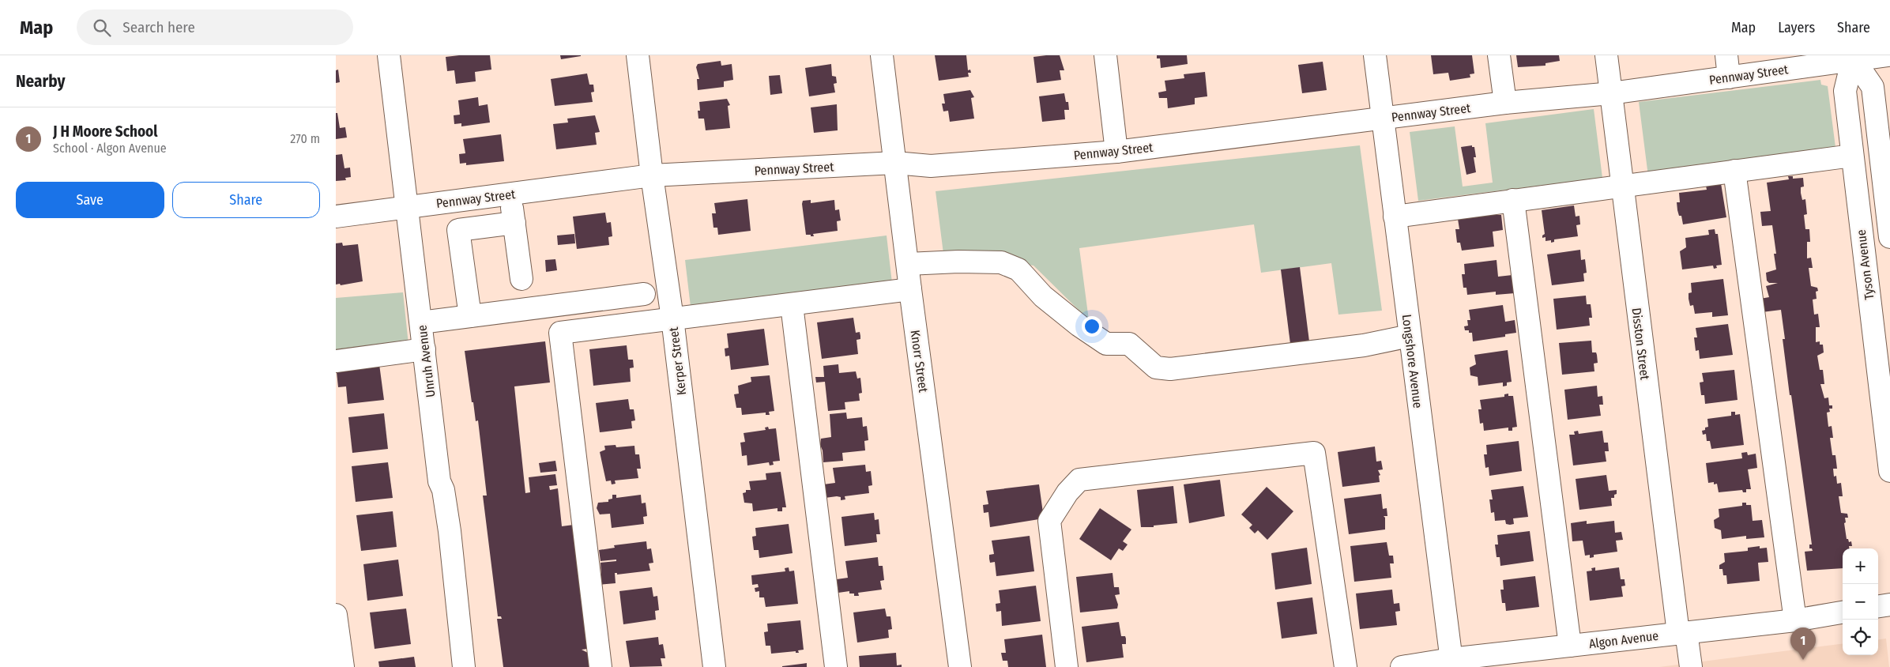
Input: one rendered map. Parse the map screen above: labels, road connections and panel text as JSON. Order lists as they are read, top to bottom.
{
  "streets": {
    "street": [
      "Pennway Street",
      "Tyson Avenue",
      "Disston Street",
      "Unruh Avenue",
      "Kerper Street",
      "Knorr Street",
      "Longshore Avenue",
      "Algon Avenue"
    ]
  },
  "crossings": [
    ["Pennway Street", "Tyson Avenue"],
    ["Pennway Street", "Disston Street"],
    ["Pennway Street", "Unruh Avenue"],
    ["Pennway Street", "Kerper Street"],
    ["Pennway Street", "Knorr Street"],
    ["Pennway Street", "Longshore Avenue"],
    ["Disston Street", "Algon Avenue"],
    ["Longshore Avenue", "Algon Avenue"]
  ],
  "page": {
    "header": "Map",
    "search": "Search here",
    "nav": ["Map", "Layers", "Share"],
    "heading": "Nearby",
    "list": [
      {
        "mark": "1",
        "name": "J H Moore School",
        "note": "School · Algon Avenue",
        "value": "270 m"
      }
    ],
    "buttons": ["Save", "Share"],
    "map_buttons": ["+", "−"],
    "pins": "1"
  }
}
